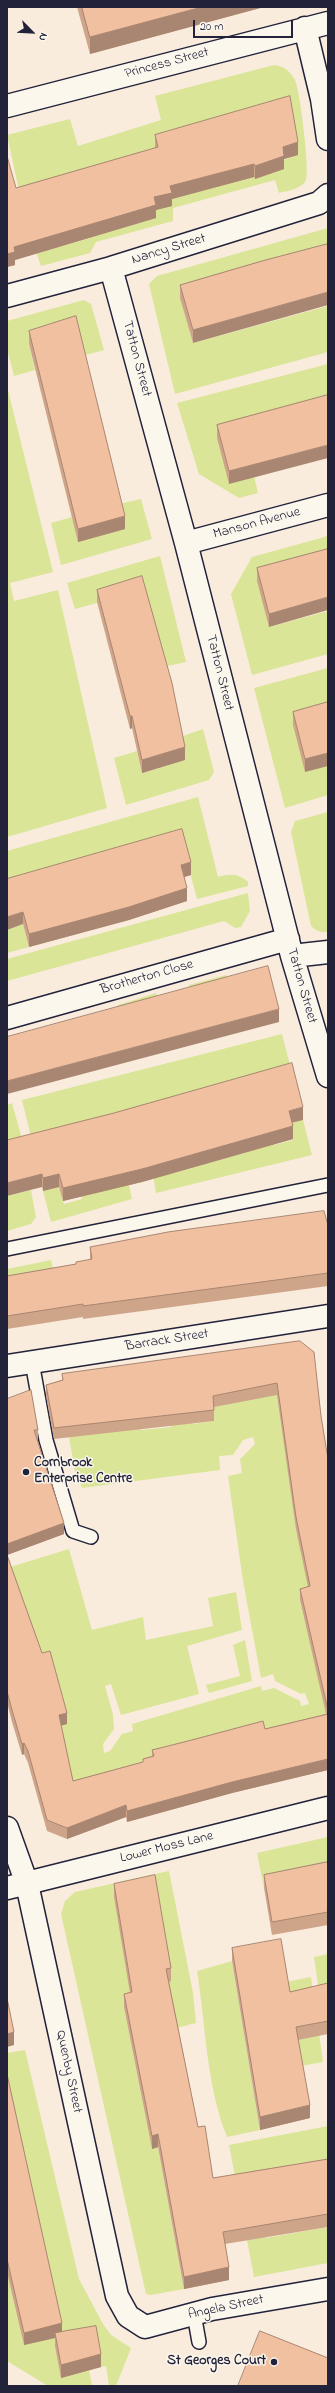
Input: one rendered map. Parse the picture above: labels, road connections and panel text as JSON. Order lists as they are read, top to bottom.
{
  "streets": {
    "street": [
      "Princess Street",
      "Nancy Street",
      "Tatton Street",
      "Manson Avenue",
      "Brotherton Close",
      "Barrack Street",
      "Lower Moss Lane",
      "Quenby Street",
      "Angela Street"
    ]
  },
  "crossings": [
    ["Nancy Street", "Tatton Street"],
    ["Tatton Street", "Manson Avenue"],
    ["Tatton Street", "Brotherton Close"],
    ["Lower Moss Lane", "Quenby Street"],
    ["Quenby Street", "Angela Street"]
  ],
  "places": ["Cornbrook Enterprise Centre", "St Georges Court"],
  "scale_bar": "20 m",
  "north": "bottom right"
}
